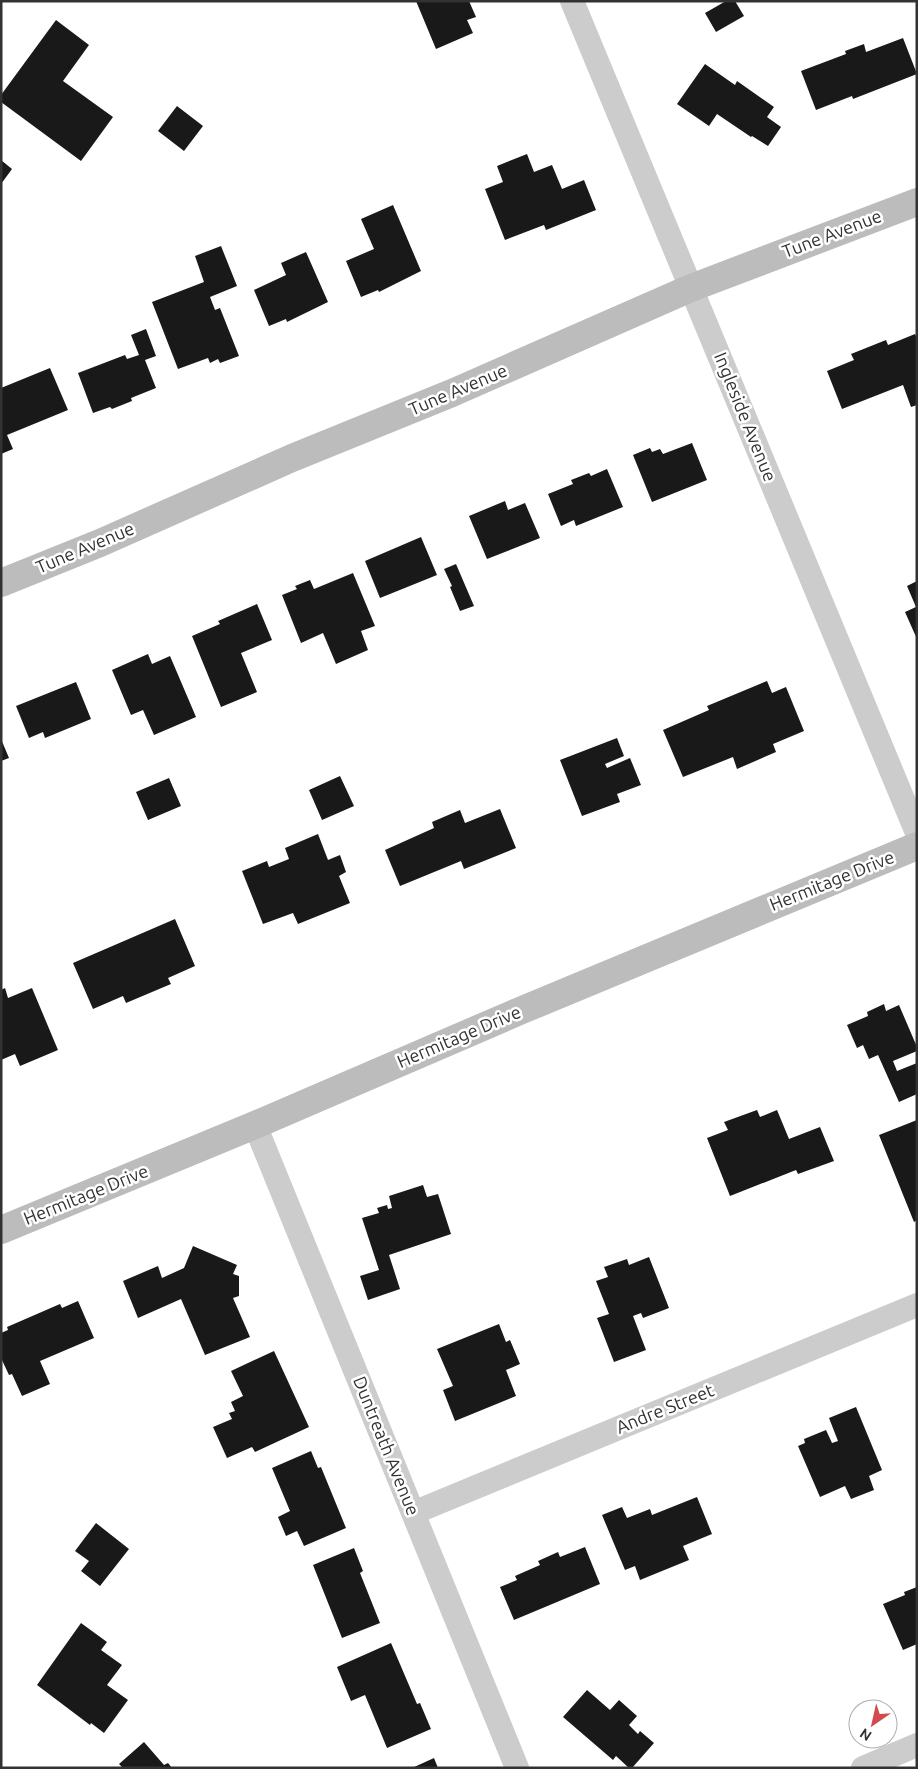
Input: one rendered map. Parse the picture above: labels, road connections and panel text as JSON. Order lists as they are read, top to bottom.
{
  "streets": {
    "street": [
      "Tune Avenue",
      "Ingleside Avenue",
      "Hermitage Drive",
      "Andre Street",
      "Duntreath Avenue"
    ]
  },
  "crossings": [
    ["Tune Avenue", "Ingleside Avenue"],
    ["Hermitage Drive", "Duntreath Avenue"],
    ["Andre Street", "Duntreath Avenue"]
  ],
  "north": "bottom left"
}
